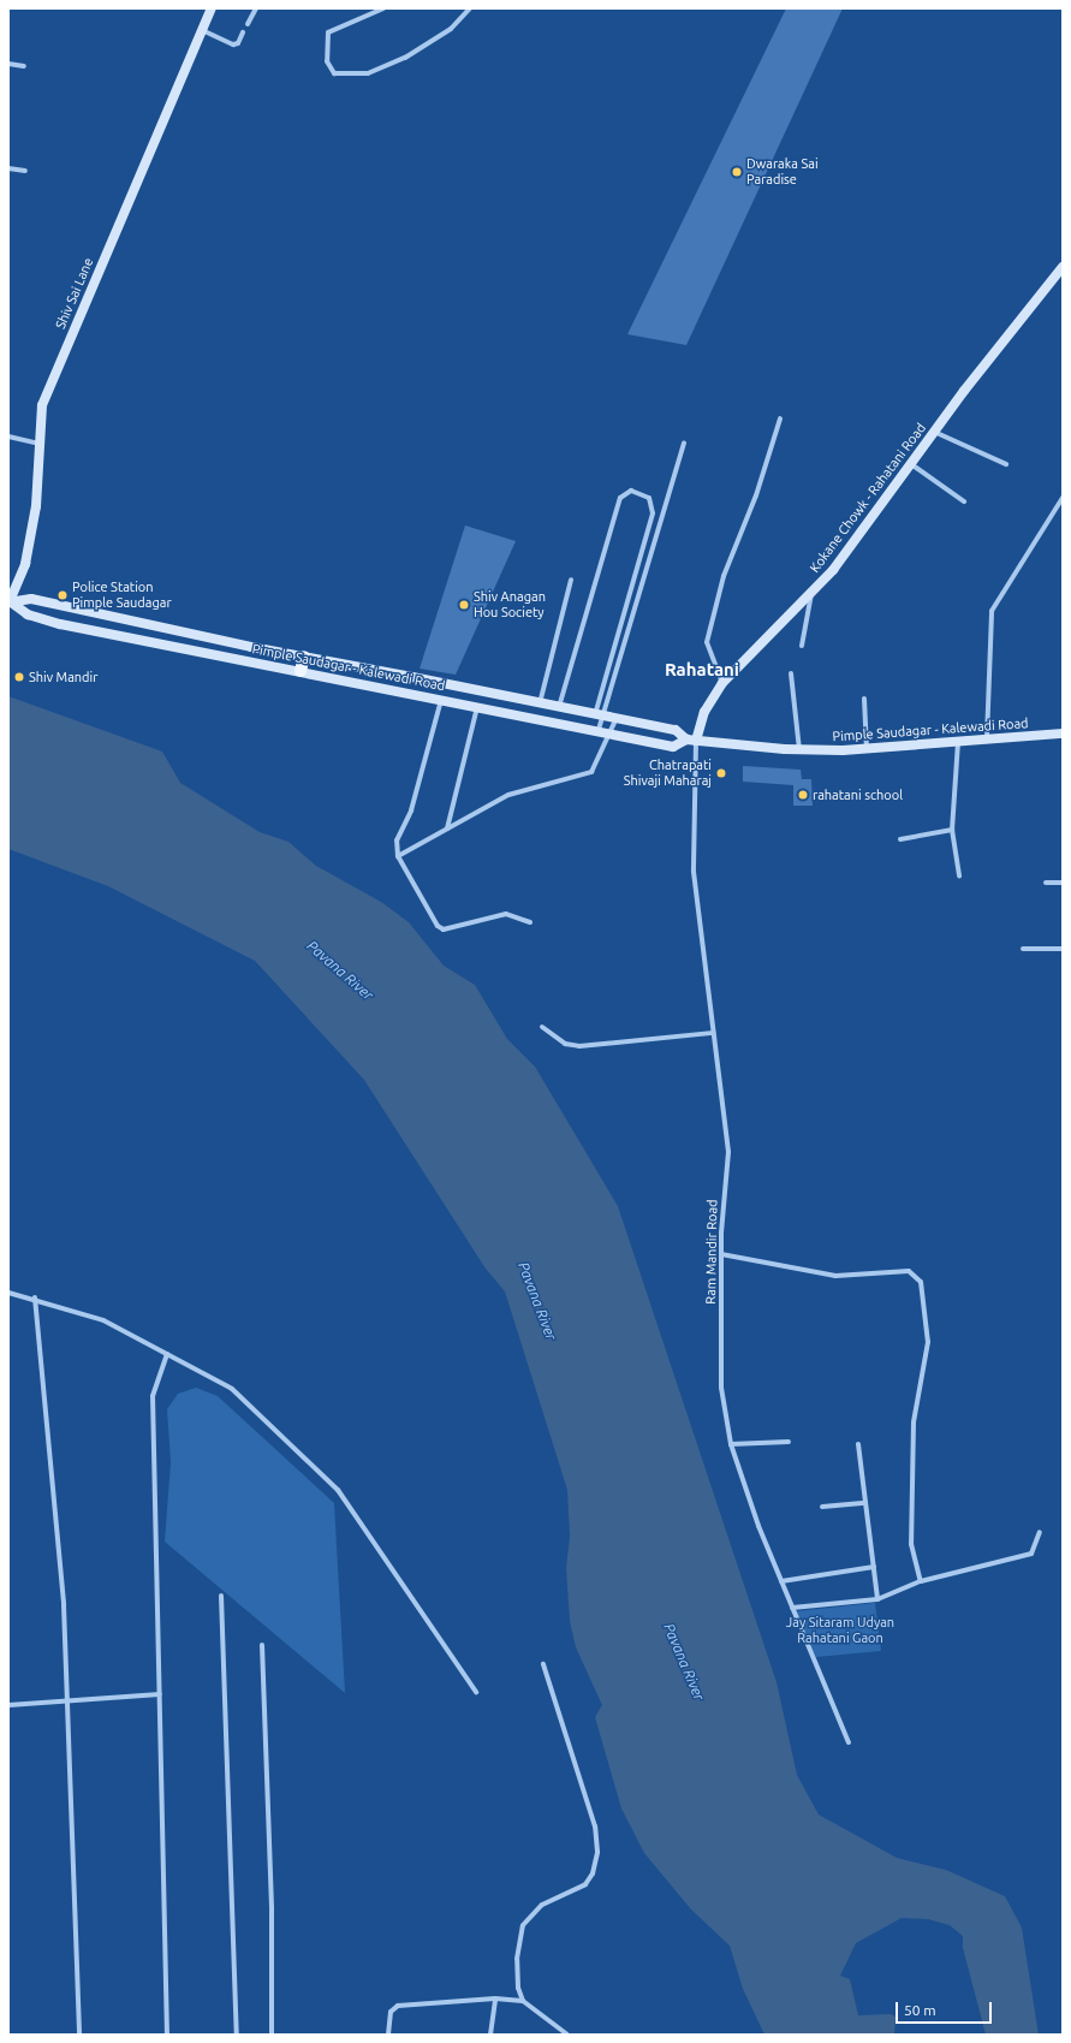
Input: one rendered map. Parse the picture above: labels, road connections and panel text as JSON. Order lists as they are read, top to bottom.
{
  "streets": {
    "main road": ["Shiv Sai Lane", "Kokane Chowk - Rahatani Road", "Pimple Saudagar - Kalewadi Road"],
    "street": ["Ram Mandir Road"]
  },
  "crossings": [
    ["Shiv Sai Lane", "Pimple Saudagar - Kalewadi Road"],
    ["Kokane Chowk - Rahatani Road", "Pimple Saudagar - Kalewadi Road"],
    ["Kokane Chowk - Rahatani Road", "Ram Mandir Road"],
    ["Pimple Saudagar - Kalewadi Road", "Ram Mandir Road"]
  ],
  "districts": ["Rahatani"],
  "water": ["Pavana River"],
  "parks": ["Jay Sitaram Udyan Rahatani Gaon"],
  "places": [
    "Dwaraka Sai Paradise",
    "Police Station Pimple Saudagar",
    "Shiv Anagan Hou Society",
    "Shiv Mandir",
    "Chatrapati Shivaji Maharaj",
    "rahatani school"
  ],
  "scale_bar": "50 m"
}
